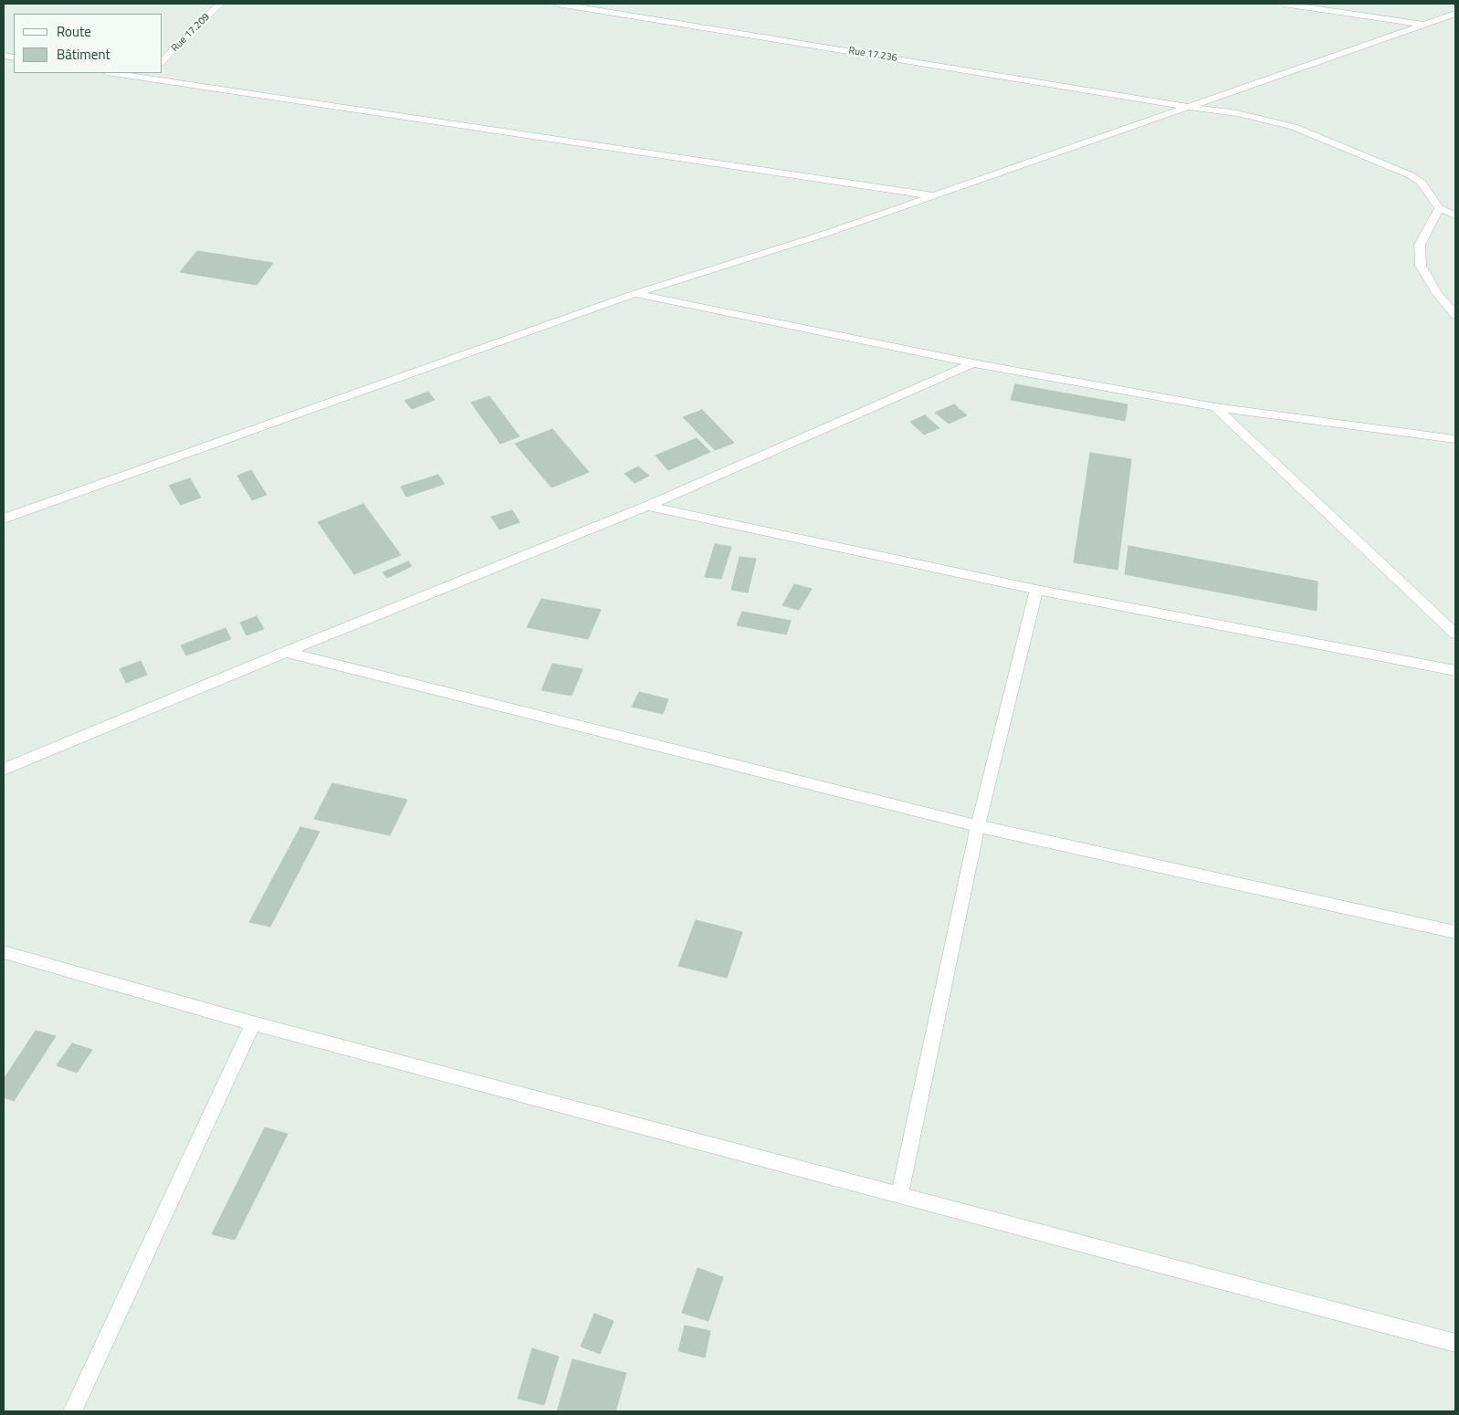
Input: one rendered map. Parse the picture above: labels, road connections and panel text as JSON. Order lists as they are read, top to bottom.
{
  "streets": {
    "street": ["Rue 17.209", "Rue 17.236"]
  },
  "legend": ["Route", "Bâtiment"]
}
